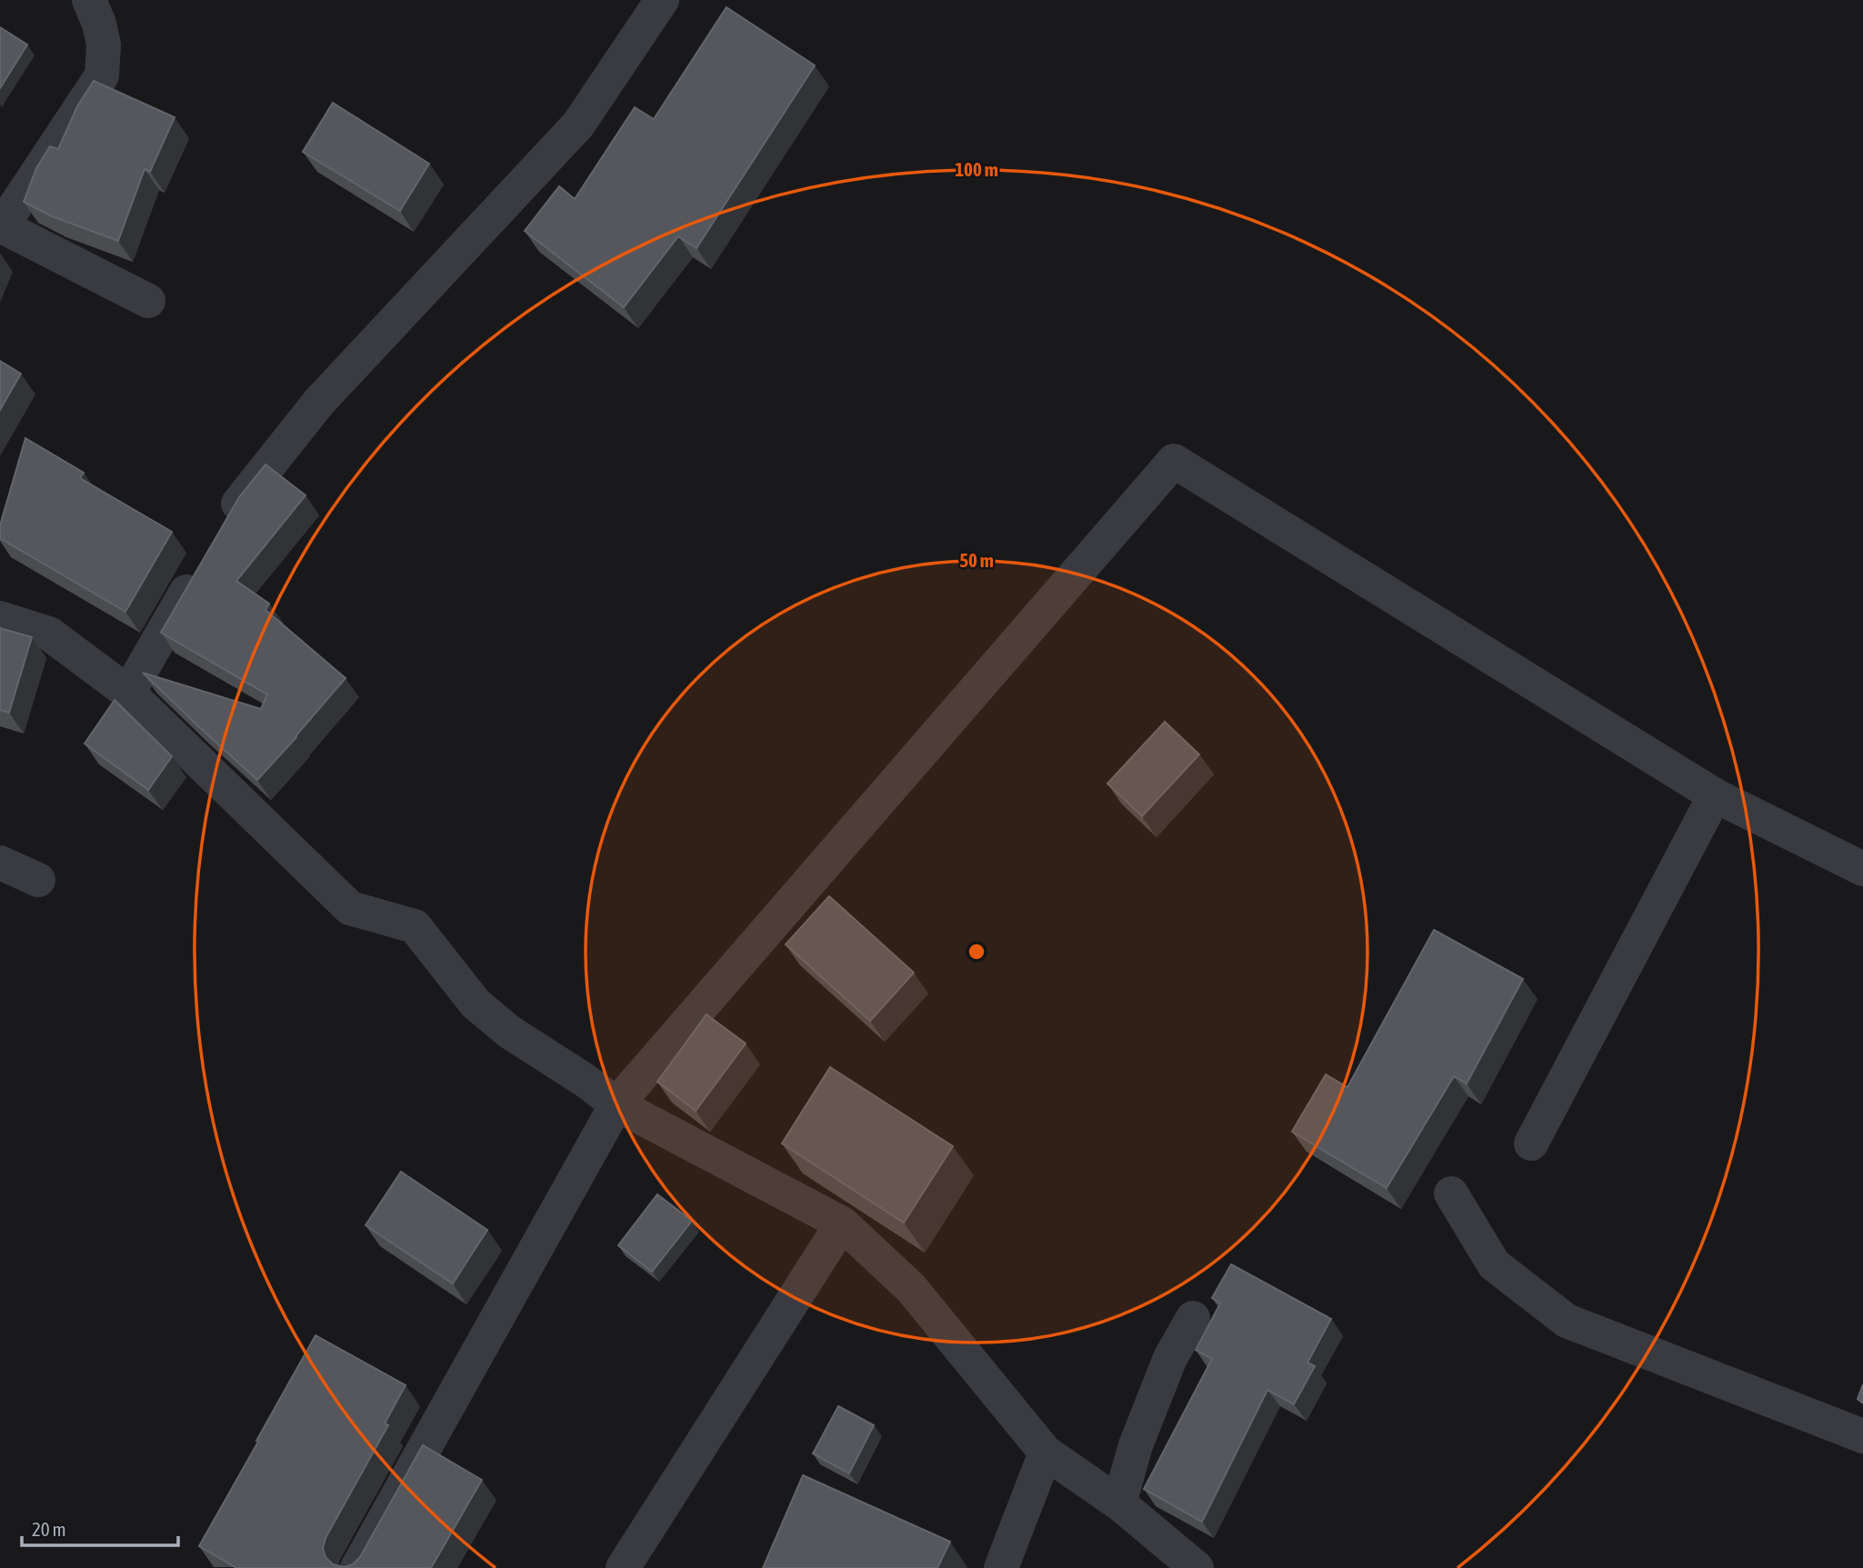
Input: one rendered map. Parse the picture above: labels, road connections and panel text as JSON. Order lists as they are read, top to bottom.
{
  "scale_bar": "20 m",
  "rings": ["100 m", "50 m"]
}
